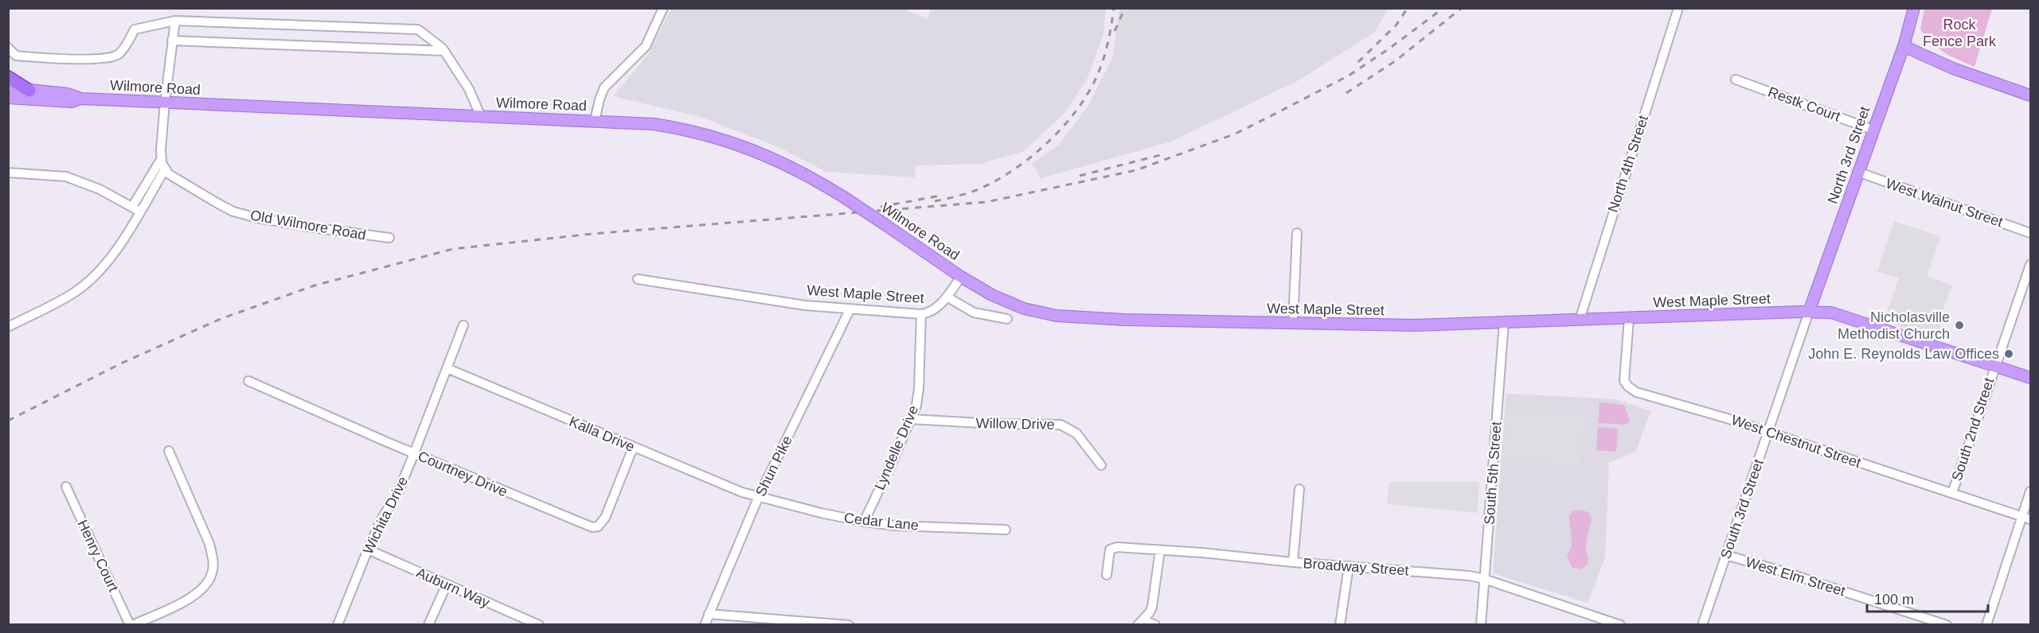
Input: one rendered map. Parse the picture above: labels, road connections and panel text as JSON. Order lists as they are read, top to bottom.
{
  "streets": {
    "main road": ["Wilmore Road", "North 3rd Street", "West Maple Street"],
    "street": [
      "Restk Court",
      "North 4th Street",
      "West Walnut Street",
      "Old Wilmore Road",
      "Willow Drive",
      "South 2nd Street",
      "Kalla Drive",
      "West Chestnut Street",
      "Lyndelle Drive",
      "Shun Pike",
      "South 5th Street",
      "Courtney Drive",
      "South 3rd Street",
      "Wichita Drive",
      "Cedar Lane",
      "Henry Court",
      "Broadway Street",
      "West Elm Street",
      "Auburn Way"
    ]
  },
  "crossings": [
    ["Wilmore Road", "West Maple Street"],
    ["Restk Court", "North 3rd Street"],
    ["North 3rd Street", "West Walnut Street"],
    ["North 3rd Street", "West Maple Street"],
    ["North 3rd Street", "South 3rd Street"],
    ["North 4th Street", "West Maple Street"],
    ["West Maple Street", "South 2nd Street"],
    ["West Maple Street", "West Chestnut Street"],
    ["West Maple Street", "Lyndelle Drive"],
    ["West Maple Street", "Shun Pike"],
    ["West Maple Street", "South 5th Street"],
    ["West Maple Street", "South 3rd Street"],
    ["Willow Drive", "Lyndelle Drive"],
    ["South 2nd Street", "West Chestnut Street"],
    ["Kalla Drive", "Shun Pike"],
    ["Kalla Drive", "Courtney Drive"],
    ["Kalla Drive", "Wichita Drive"],
    ["Kalla Drive", "Cedar Lane"],
    ["West Chestnut Street", "South 3rd Street"],
    ["Lyndelle Drive", "Cedar Lane"],
    ["Shun Pike", "Cedar Lane"],
    ["South 5th Street", "Broadway Street"],
    ["Courtney Drive", "Wichita Drive"],
    ["South 3rd Street", "West Elm Street"],
    ["Wichita Drive", "Auburn Way"]
  ],
  "parks": ["Rock Fence Park"],
  "places": ["Nicholasville Methodist Church", "John E. Reynolds Law Offices"],
  "scale_bar": "100 m"
}
